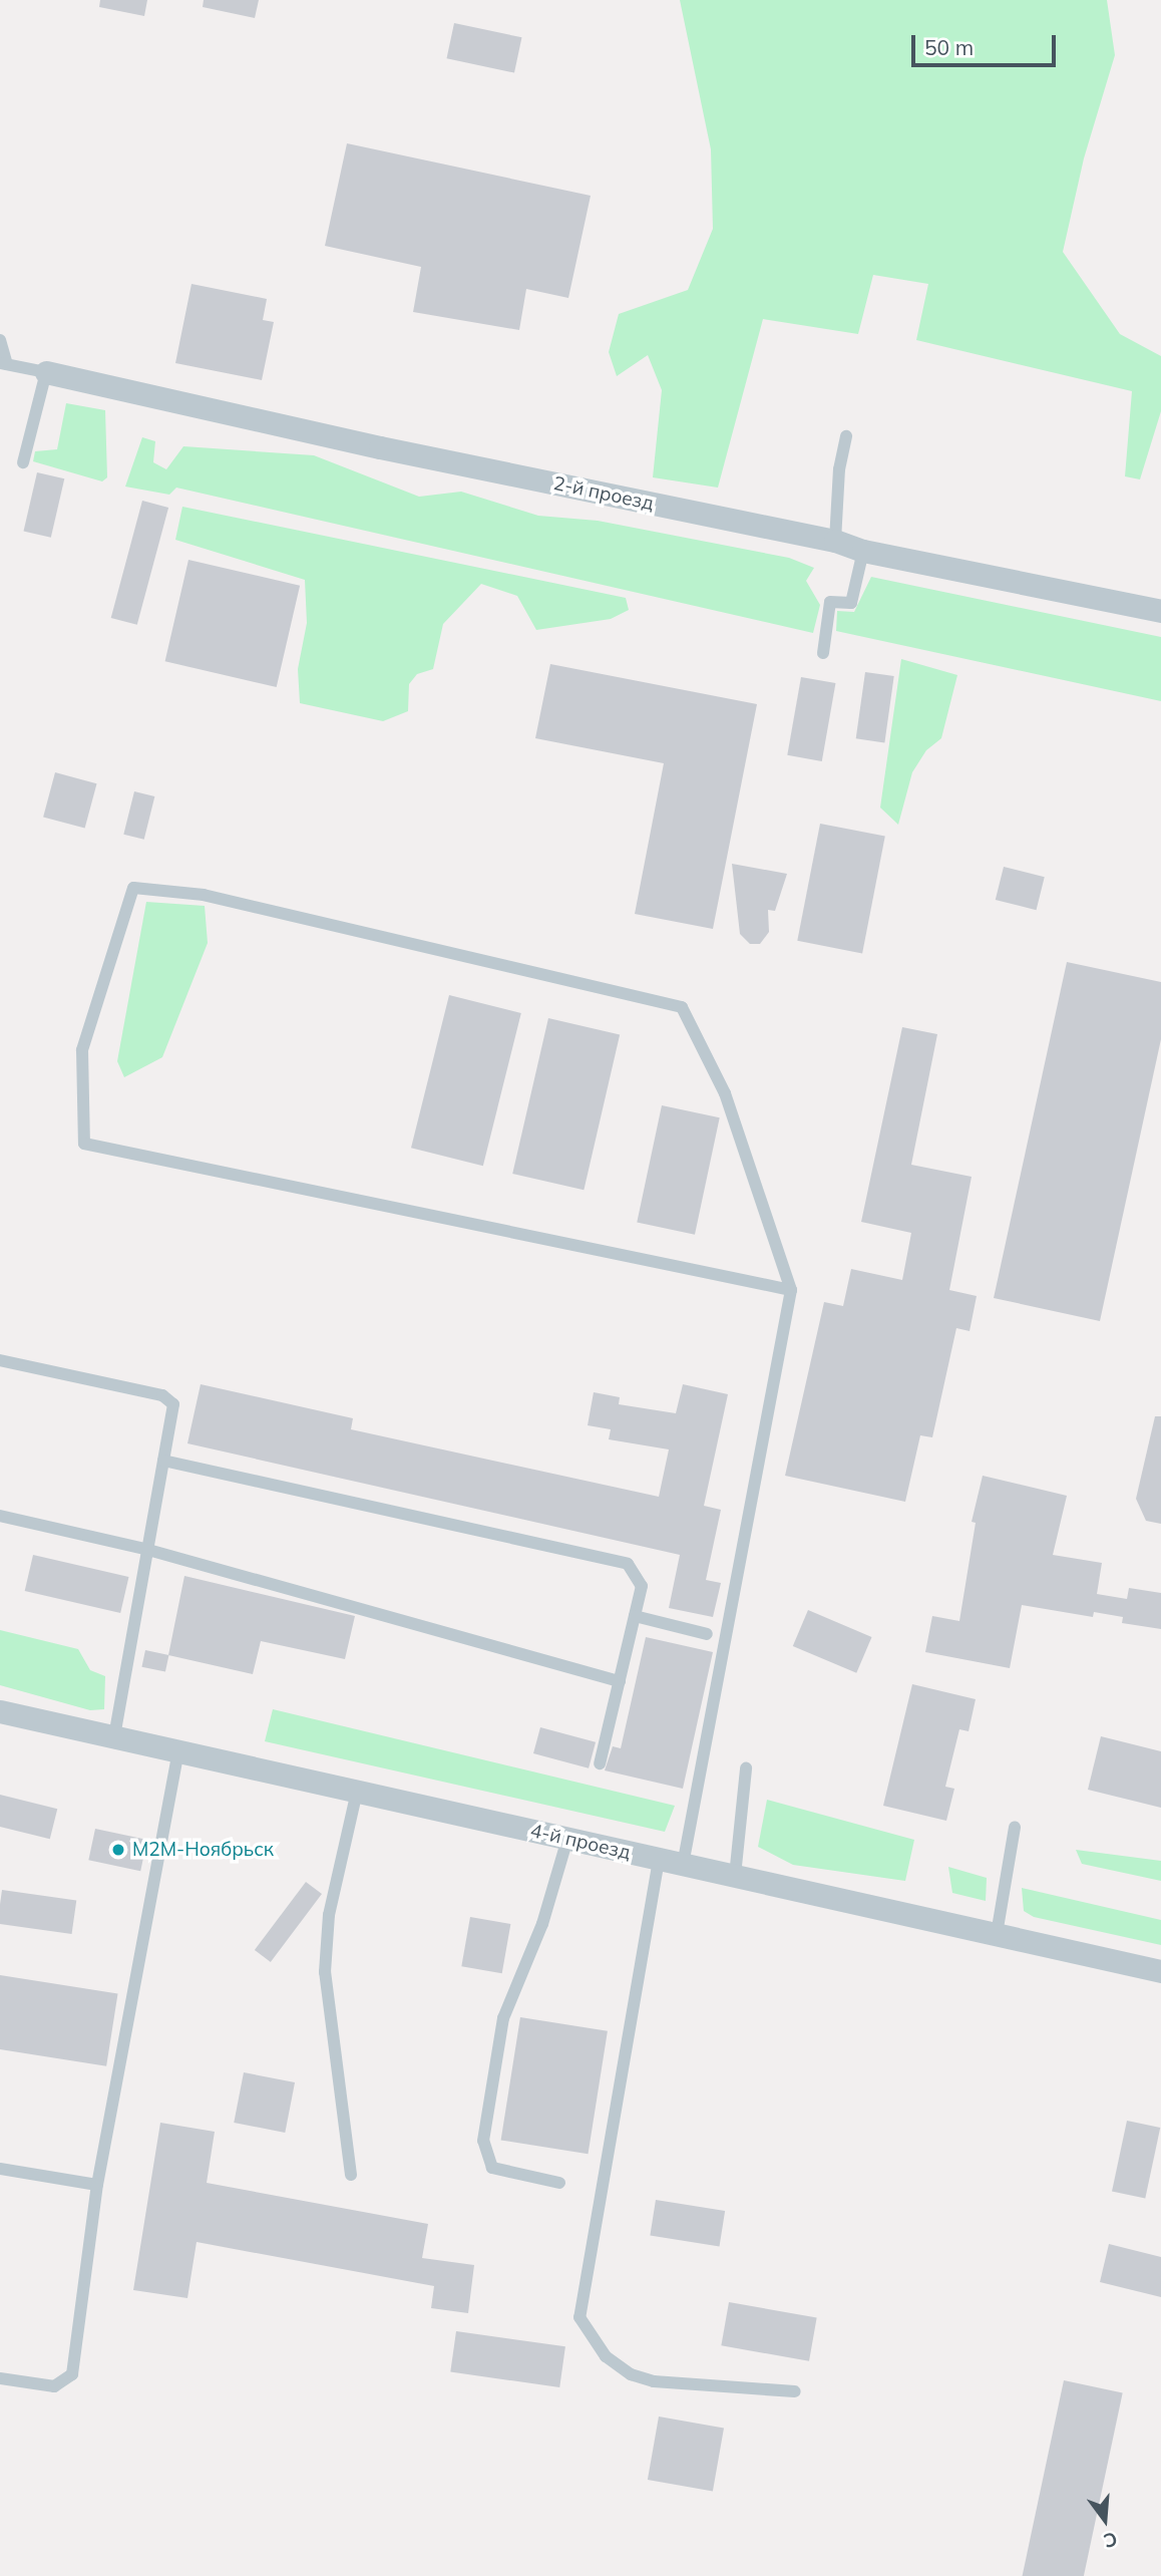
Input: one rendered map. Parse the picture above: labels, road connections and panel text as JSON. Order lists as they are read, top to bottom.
{
  "streets": {
    "street": ["2-й проезд", "4-й проезд"]
  },
  "places": ["М2М-Ноябрьск"],
  "scale_bar": "50 m",
  "north": "bottom"
}
